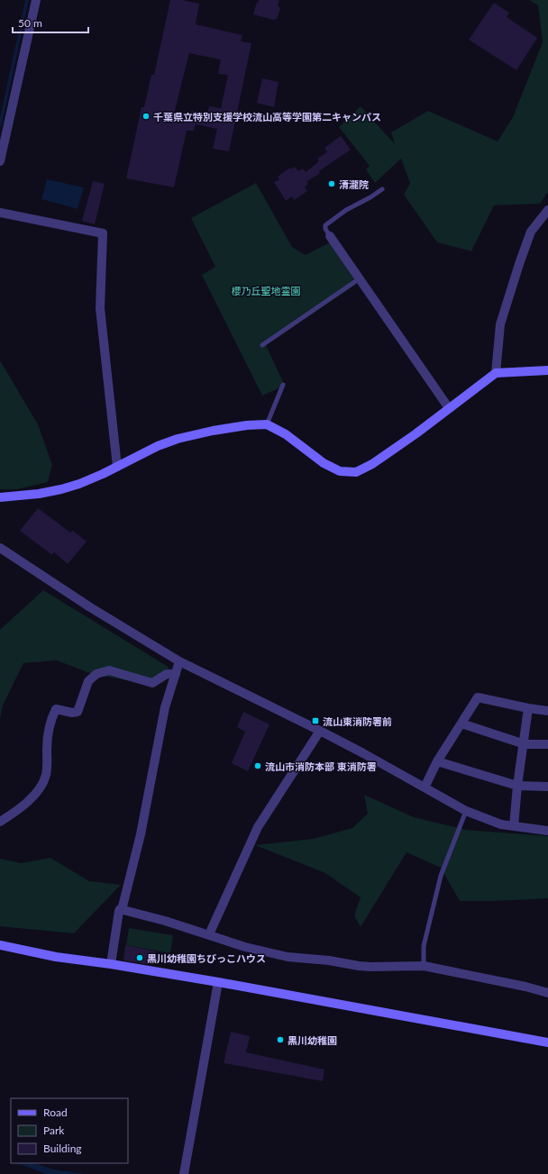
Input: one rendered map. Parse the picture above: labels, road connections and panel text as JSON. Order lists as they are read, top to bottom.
{
  "parks": ["櫻乃丘聖地霊園"],
  "places": {
    "other": [
      "千葉県立特別支援学校流山高等学園第二キャンパス",
      "清瀧院",
      "流山市消防本部 東消防署",
      "黒川幼稚園ちびっこハウス",
      "黒川幼稚園"
    ],
    "transit": ["流山東消防署前"]
  },
  "legend": ["Road", "Park", "Building"],
  "scale_bar": "50 m"
}
